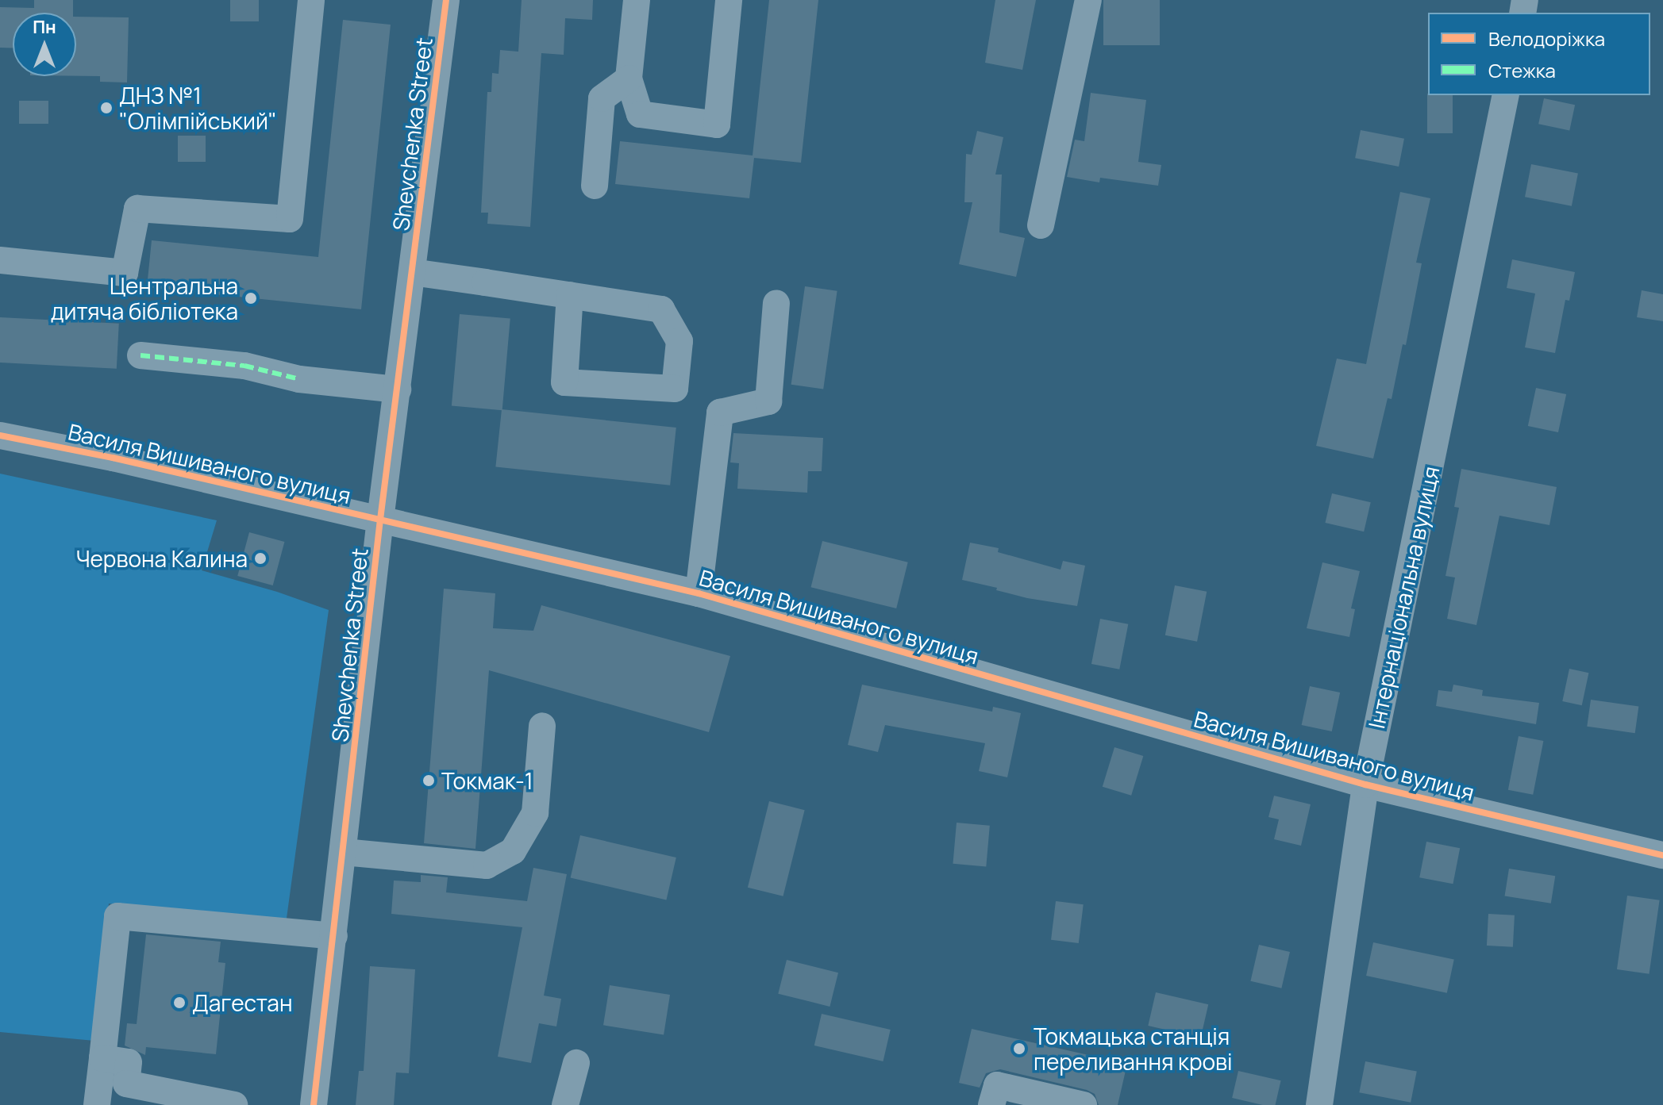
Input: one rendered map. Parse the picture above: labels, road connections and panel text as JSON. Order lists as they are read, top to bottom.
{
  "streets": {
    "street": ["Shevchenka Street", "Василя Вишиваного вулиця", "Інтернаціональна вулиця"]
  },
  "crossings": [
    ["Shevchenka Street", "Василя Вишиваного вулиця"],
    ["Василя Вишиваного вулиця", "Інтернаціональна вулиця"]
  ],
  "places": [
    "ДНЗ №1 \"Олімпійський\"",
    "Центральна дитяча бібліотека",
    "Червона Калина",
    "Токмак-1",
    "Дагестан",
    "Токмацька станція переливання крові"
  ],
  "legend": ["Велодоріжка", "Стежка"],
  "north": "top"
}
